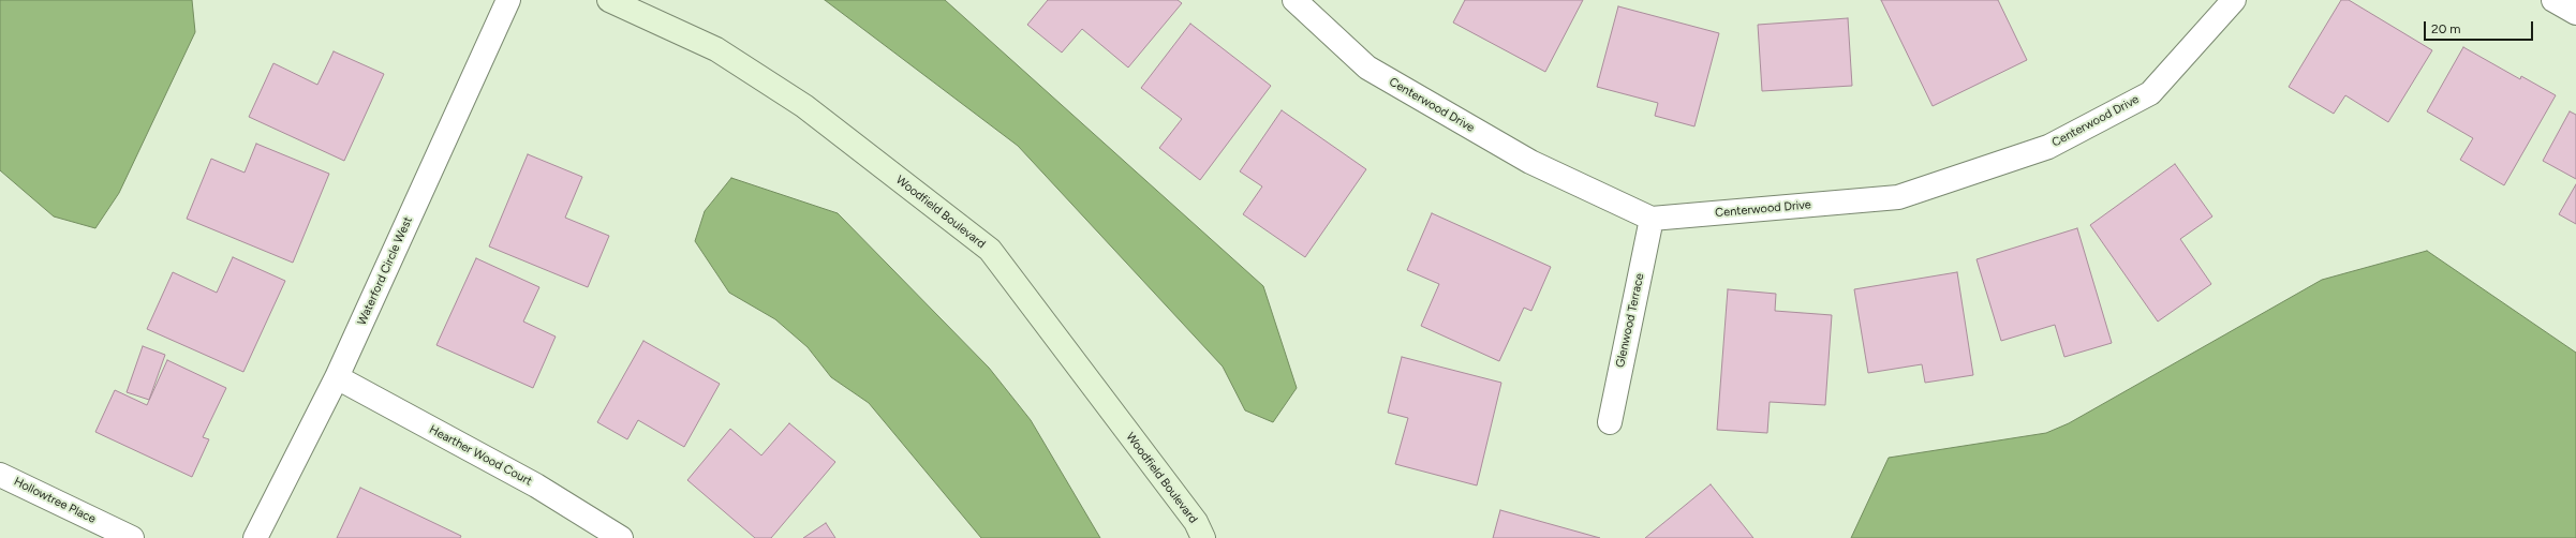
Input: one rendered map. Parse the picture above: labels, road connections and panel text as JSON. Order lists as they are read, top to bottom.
{
  "streets": {
    "street": [
      "Centerwood Drive",
      "Woodfield Boulevard",
      "Waterford Circle West",
      "Glenwood Terrace",
      "Hearther Wood Court",
      "Hollowtree Place"
    ]
  },
  "crossings": [
    ["Centerwood Drive", "Glenwood Terrace"],
    ["Waterford Circle West", "Hearther Wood Court"]
  ],
  "scale_bar": "20 m"
}
